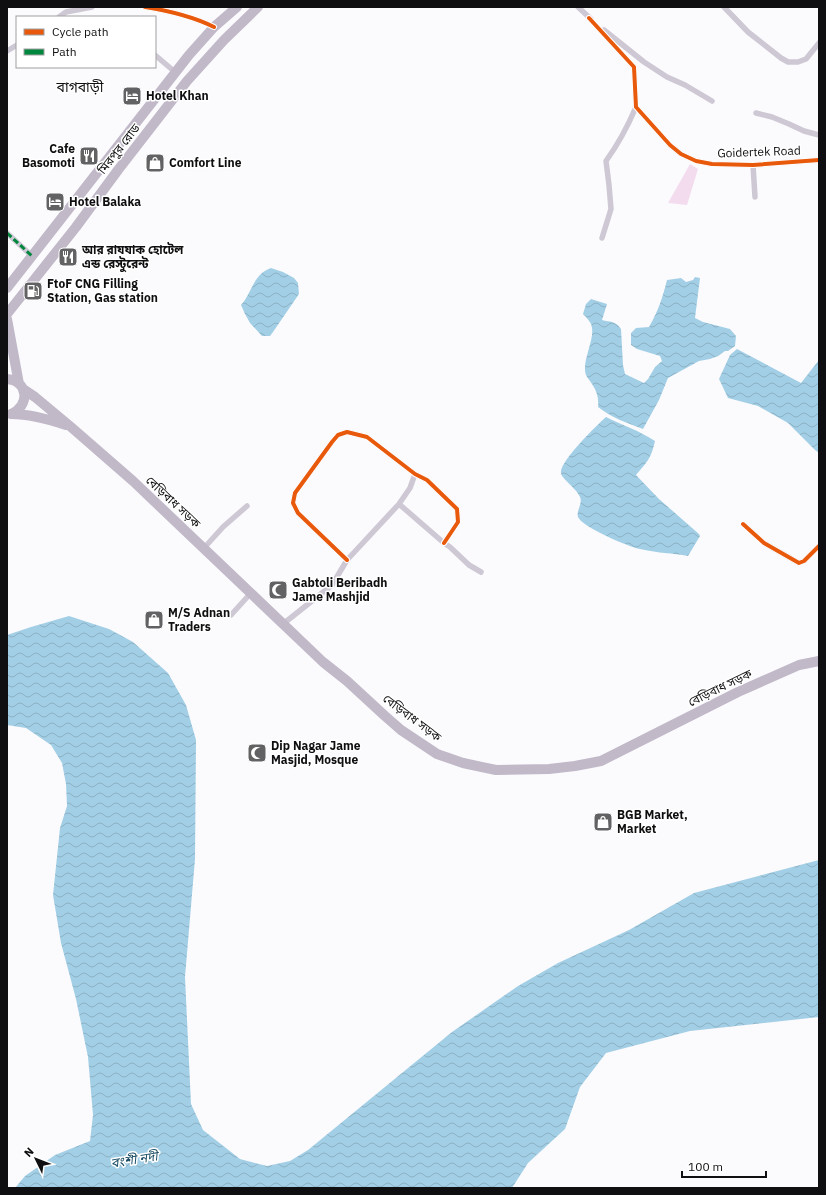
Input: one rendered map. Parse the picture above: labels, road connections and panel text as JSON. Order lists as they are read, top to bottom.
{
  "streets": {
    "highway": ["মিরপুর রোড", "বেড়িবাধ সড়ক"],
    "street": ["Goidertek Road"]
  },
  "districts": ["বাগবাড়ী"],
  "water": ["বংশী নদী"],
  "places": {
    "hotel": ["Hotel Khan", "Hotel Balaka"],
    "restaurant": ["Cafe Basomoti", "আর রাযযাক হোটেল এন্ড রেস্টুরেন্ট"],
    "shop": ["Comfort Line", "M/S Adnan Traders", "BGB Market, Market"],
    "fuel station": ["FtoF CNG Filling Station, Gas station"],
    "mosque": ["Gabtoli Beribadh Jame Mashjid", "Dip Nagar Jame Masjid, Mosque"]
  },
  "legend": ["Cycle path", "Path"],
  "scale_bar": "100 m",
  "north": "top left"
}
